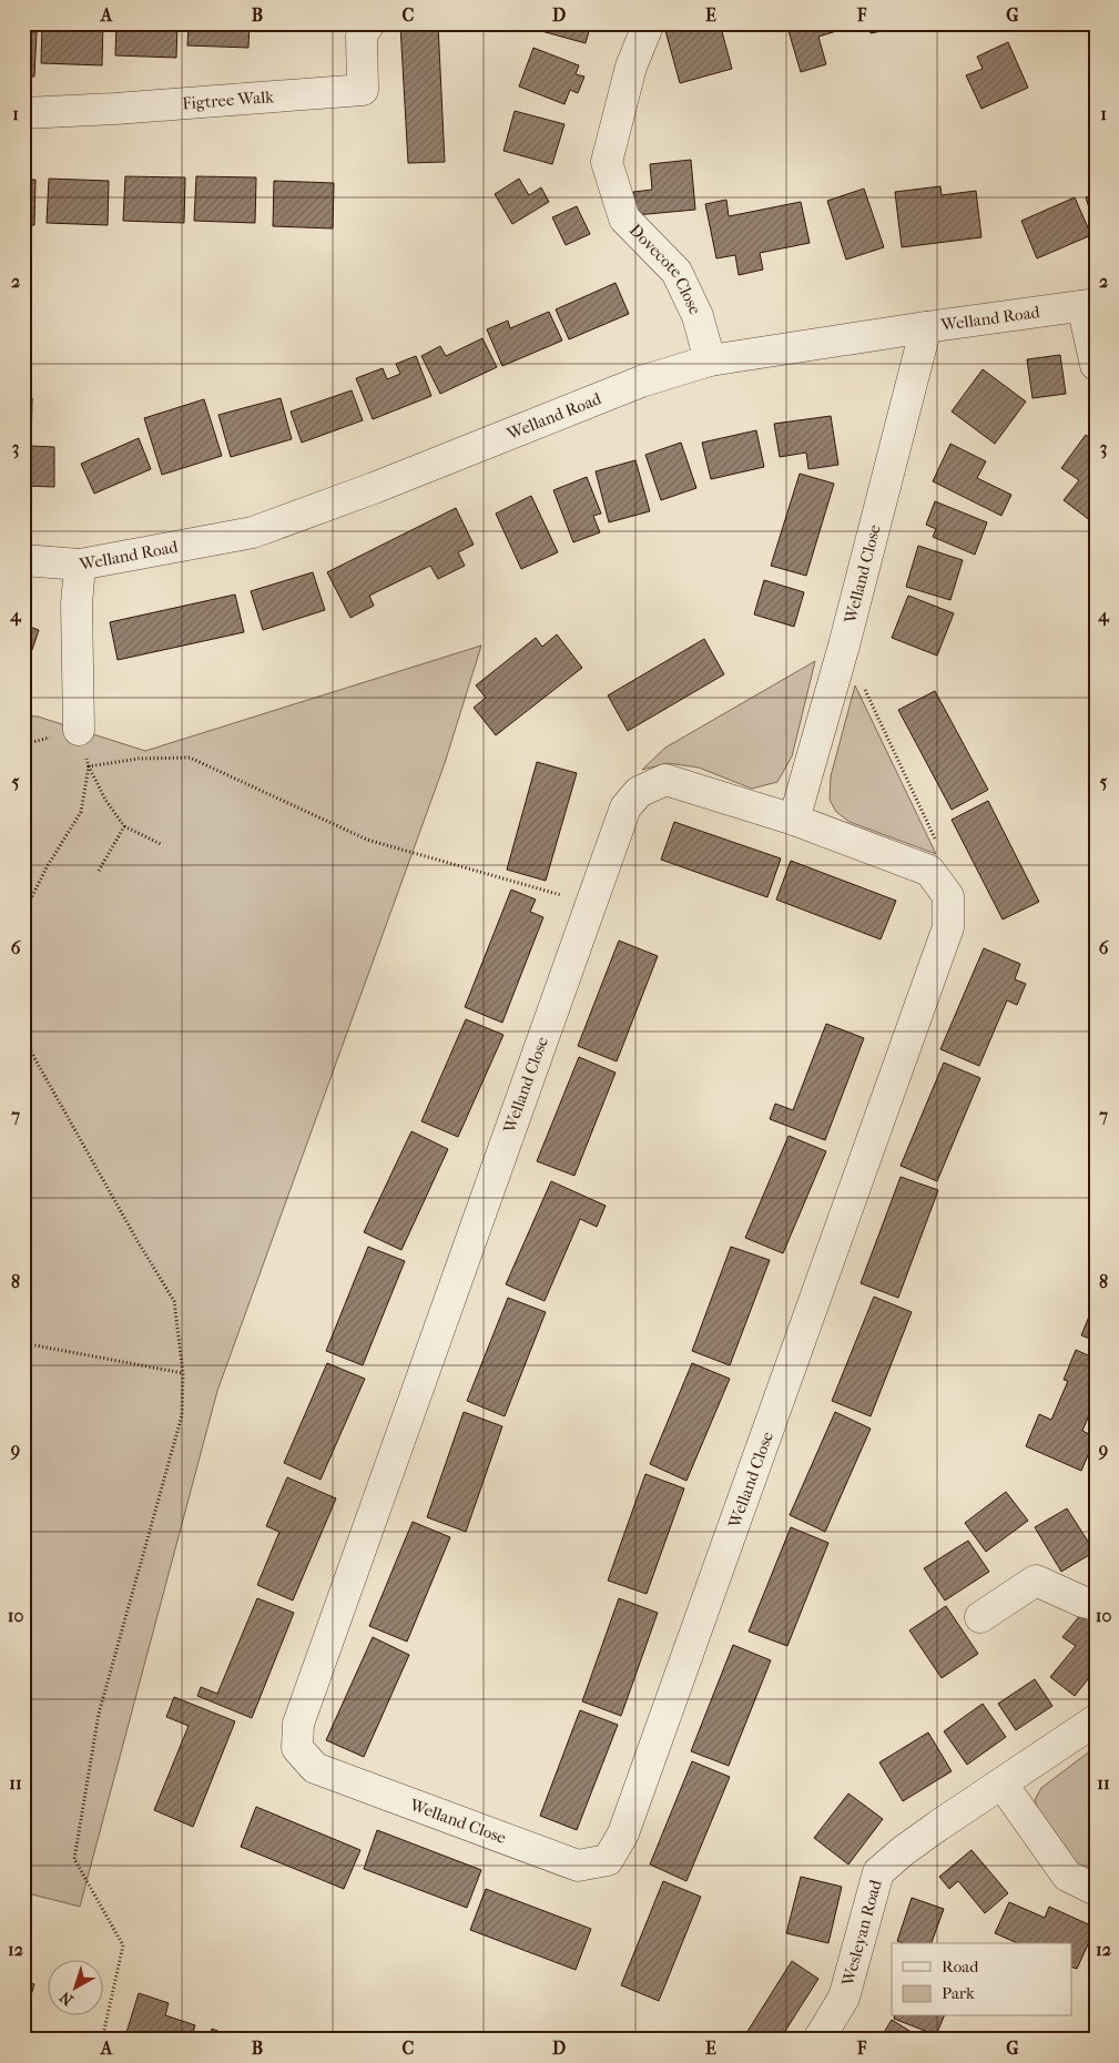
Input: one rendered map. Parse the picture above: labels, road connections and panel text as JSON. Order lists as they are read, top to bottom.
{
  "streets": {
    "street": [
      "Figtree Walk",
      "Dovecote Close",
      "Welland Road",
      "Welland Close",
      "Wesleyan Road"
    ]
  },
  "crossings": [
    ["Dovecote Close", "Welland Road"],
    ["Welland Road", "Welland Close"]
  ],
  "legend": ["Road", "Park"],
  "north": "bottom left",
  "grid": {
    "columns": [
      "A",
      "B",
      "C",
      "D",
      "E",
      "F",
      "G"
    ],
    "rows": [
      "1",
      "2",
      "3",
      "4",
      "5",
      "6",
      "7",
      "8",
      "9",
      "10",
      "11",
      "12"
    ]
  }
}
